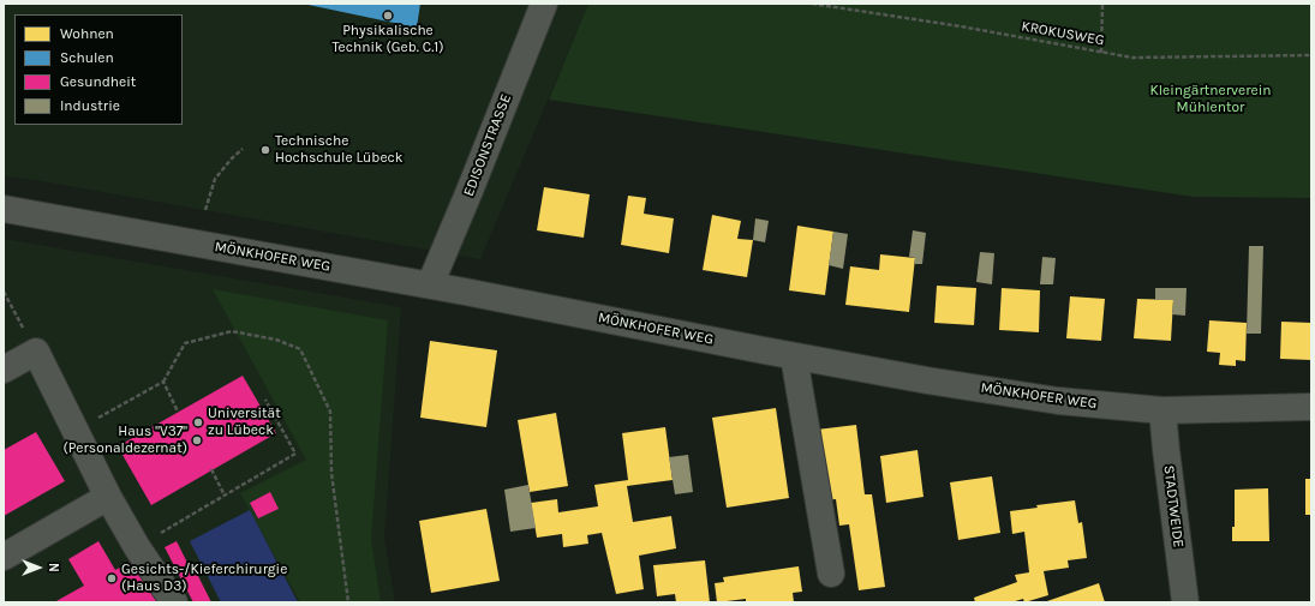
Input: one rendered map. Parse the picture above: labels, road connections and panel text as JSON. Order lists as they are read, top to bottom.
{
  "streets": {
    "street": ["EDISONSTRASSE", "MÖNKHOFER WEG", "STADTWEIDE"],
    "path": ["KROKUSWEG"]
  },
  "crossings": [
    ["EDISONSTRASSE", "MÖNKHOFER WEG"],
    ["MÖNKHOFER WEG", "STADTWEIDE"]
  ],
  "parks": ["Kleingärtnerverein Mühlentor"],
  "places": [
    "Physikalische Technik (Geb. C.1)",
    "Technische Hochschule Lübeck",
    "Universität zu Lübeck",
    "Haus \"V37\" (Personaldezernat)",
    "Gesichts-/Kieferchirurgie (Haus D3)"
  ],
  "legend": [
    "Wohnen",
    "Schulen",
    "Gesundheit",
    "Industrie"
  ],
  "north": "right"
}
